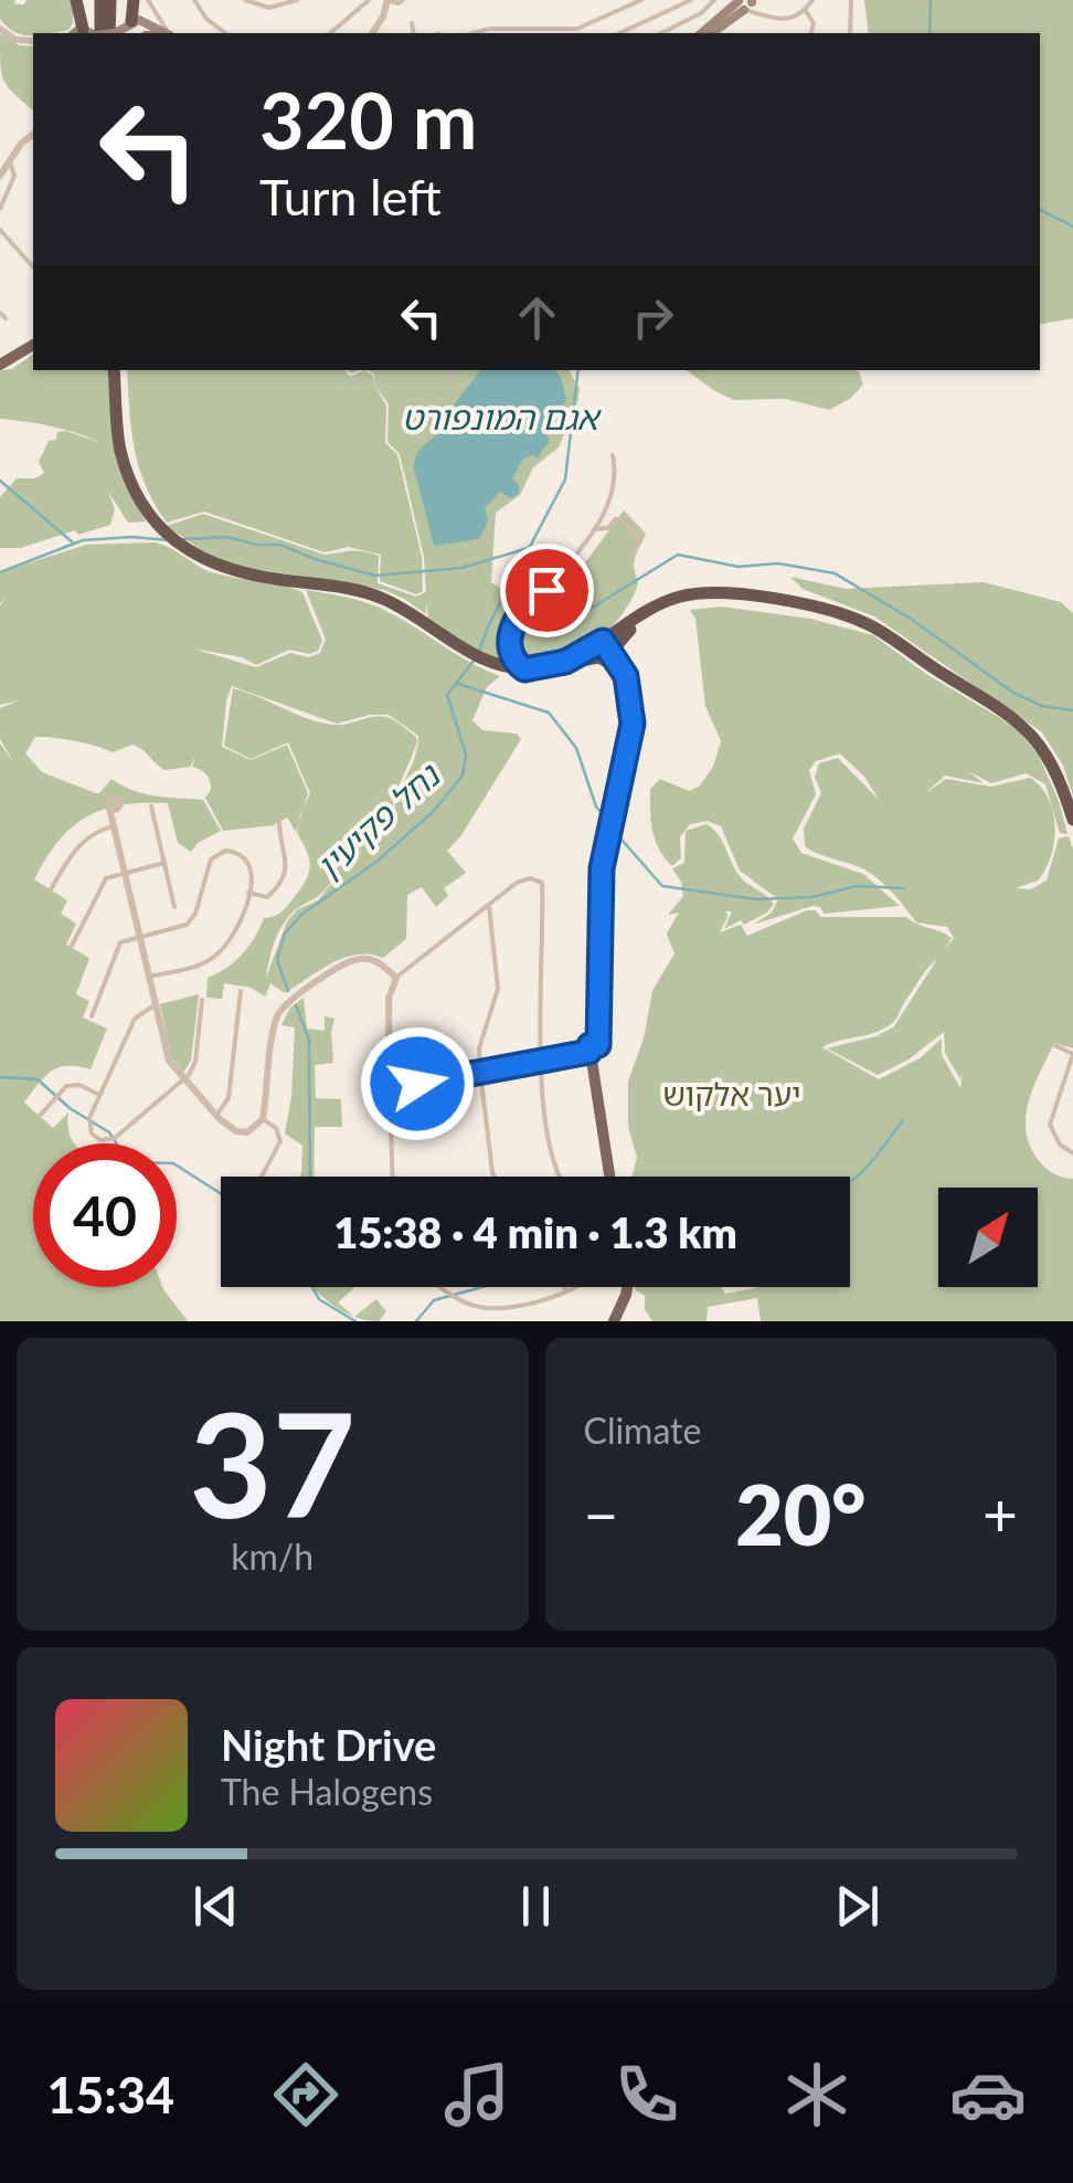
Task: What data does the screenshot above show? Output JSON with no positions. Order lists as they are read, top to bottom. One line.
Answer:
{"water":["אגם המונפורט","נחל פקיעין"],"parks":["יער אלקוש"],"north":"top right","page":{"turn":["320 m","Turn left"],"limit":"40","trip":"15:38 · 4 min · 1.3 km","tile":[["37","km/h"],"Climate"],"heat":["−","20°","+"],"song":["Night Drive","The Halogens"],"tabs":"15:34"}}
